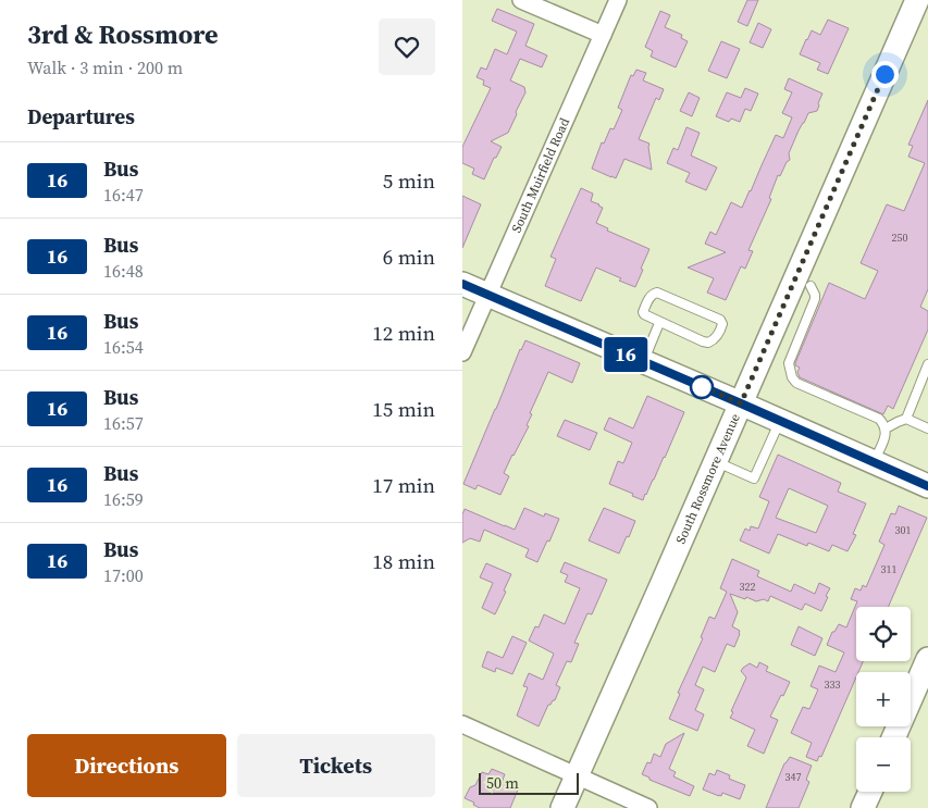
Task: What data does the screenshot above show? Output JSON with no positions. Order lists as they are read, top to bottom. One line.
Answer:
{"streets":{"main road":["South Rossmore Avenue"],"street":["South Muirfield Road"]},"lines":["bus line 16"],"house_numbers":["250","301","311","322","333","347"],"scale_bar":"50 m","page":{"heading":[["3rd & Rossmore","Walk · 3 min · 200 m"],"Departures"],"on_map":"16","list":[{"mark":"16","name":"Bus","note":"16:47","value":"5 min"},{"mark":"16","name":"Bus","note":"16:48","value":"6 min"},{"mark":"16","name":"Bus","note":"16:54","value":"12 min"},{"mark":"16","name":"Bus","note":"16:57","value":"15 min"},{"mark":"16","name":"Bus","note":"16:59","value":"17 min"},{"mark":"16","name":"Bus","note":"17:00","value":"18 min"}],"map_buttons":["+","−"],"buttons":["Directions","Tickets"],"scale":"50 m"}}
